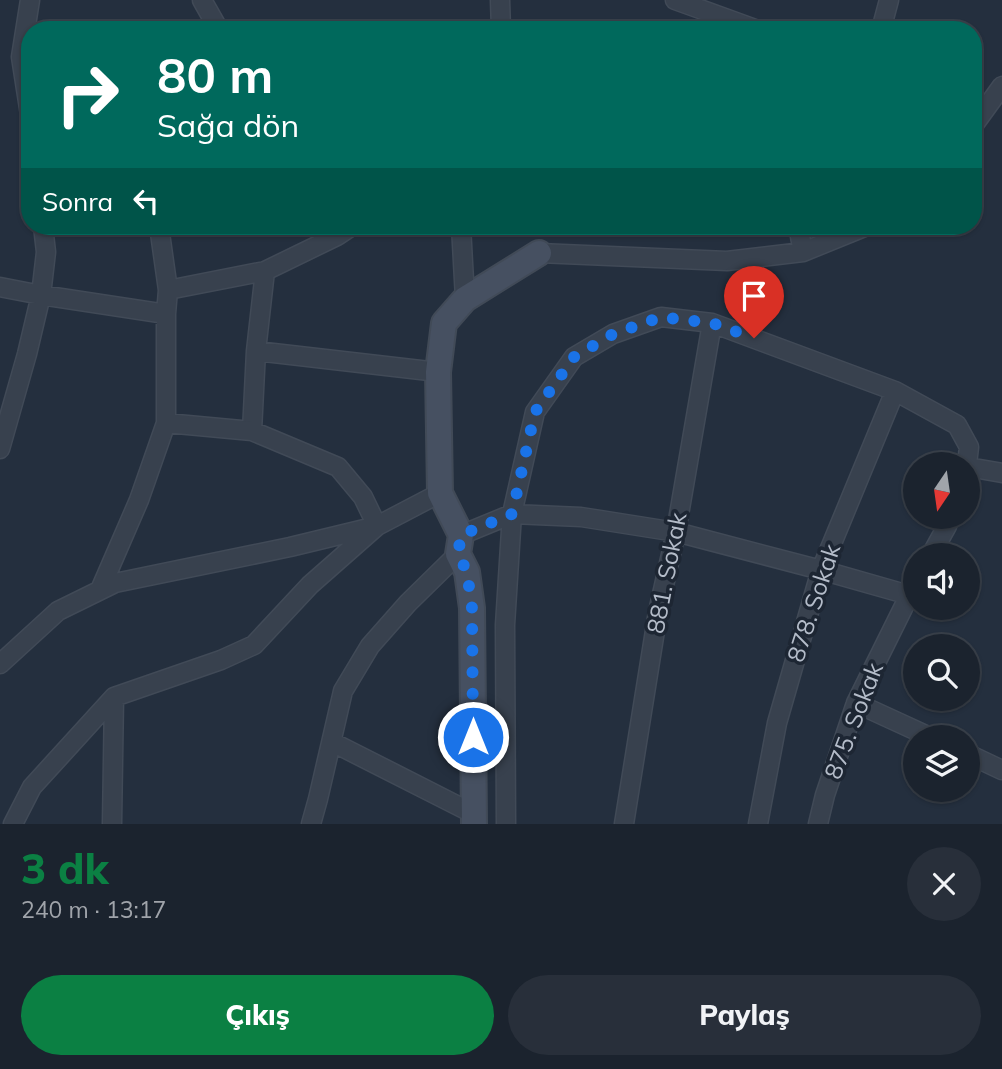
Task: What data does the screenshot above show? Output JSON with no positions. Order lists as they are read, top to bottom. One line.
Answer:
{"streets":{"street":["881. Sokak","878. Sokak","875. Sokak"]},"north":"bottom","page":{"turn":["80 m","Sağa dön"],"then":"Sonra","heading":["3 dk","240 m · 13:17"],"buttons":["Çıkış","Paylaş"]}}
